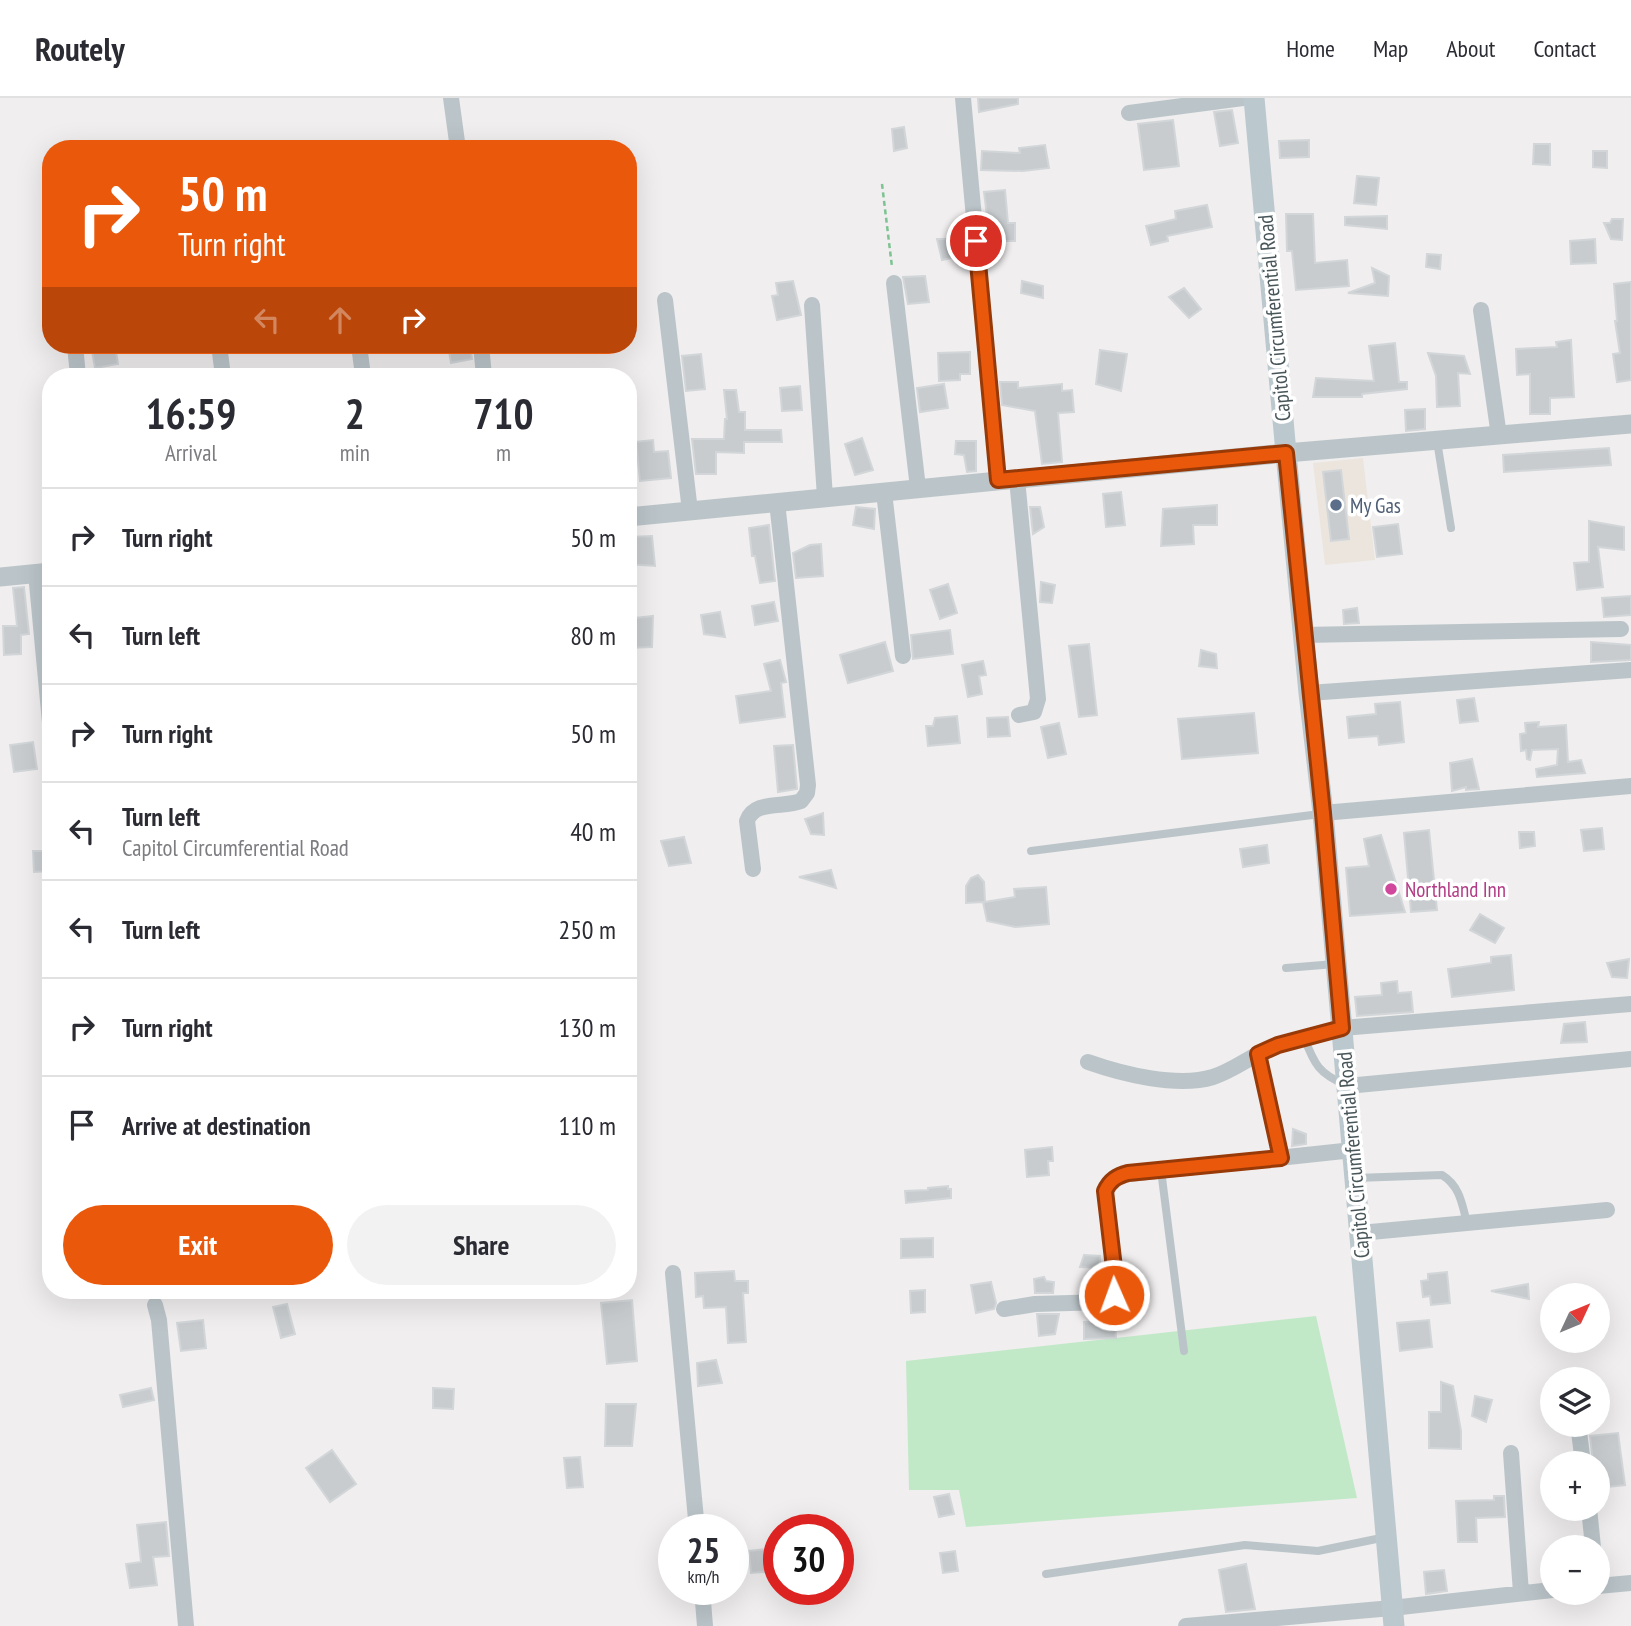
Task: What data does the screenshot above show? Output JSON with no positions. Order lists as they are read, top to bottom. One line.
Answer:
{"streets":{"main road":["Capitol Circumferential Road"]},"places":["My Gas","Northland Inn"],"north":"top right","page":{"header":"Routely","nav":["Home","Map","About","Contact"],"turn":["50 m","Turn right"],"eta":["16:59","Arrival","2","min","710","m"],"list":[{"name":"Turn right","value":"50 m"},{"name":"Turn left","value":"80 m"},{"name":"Turn right","value":"50 m"},{"name":"Turn left","note":"Capitol Circumferential Road","value":"40 m"},{"name":"Turn left","value":"250 m"},{"name":"Turn right","value":"130 m"},{"name":"Arrive at destination","value":"110 m"}],"buttons":["Exit","Share"],"map_buttons":["+","−"],"speed":"25 km/h","limit":"30"}}
